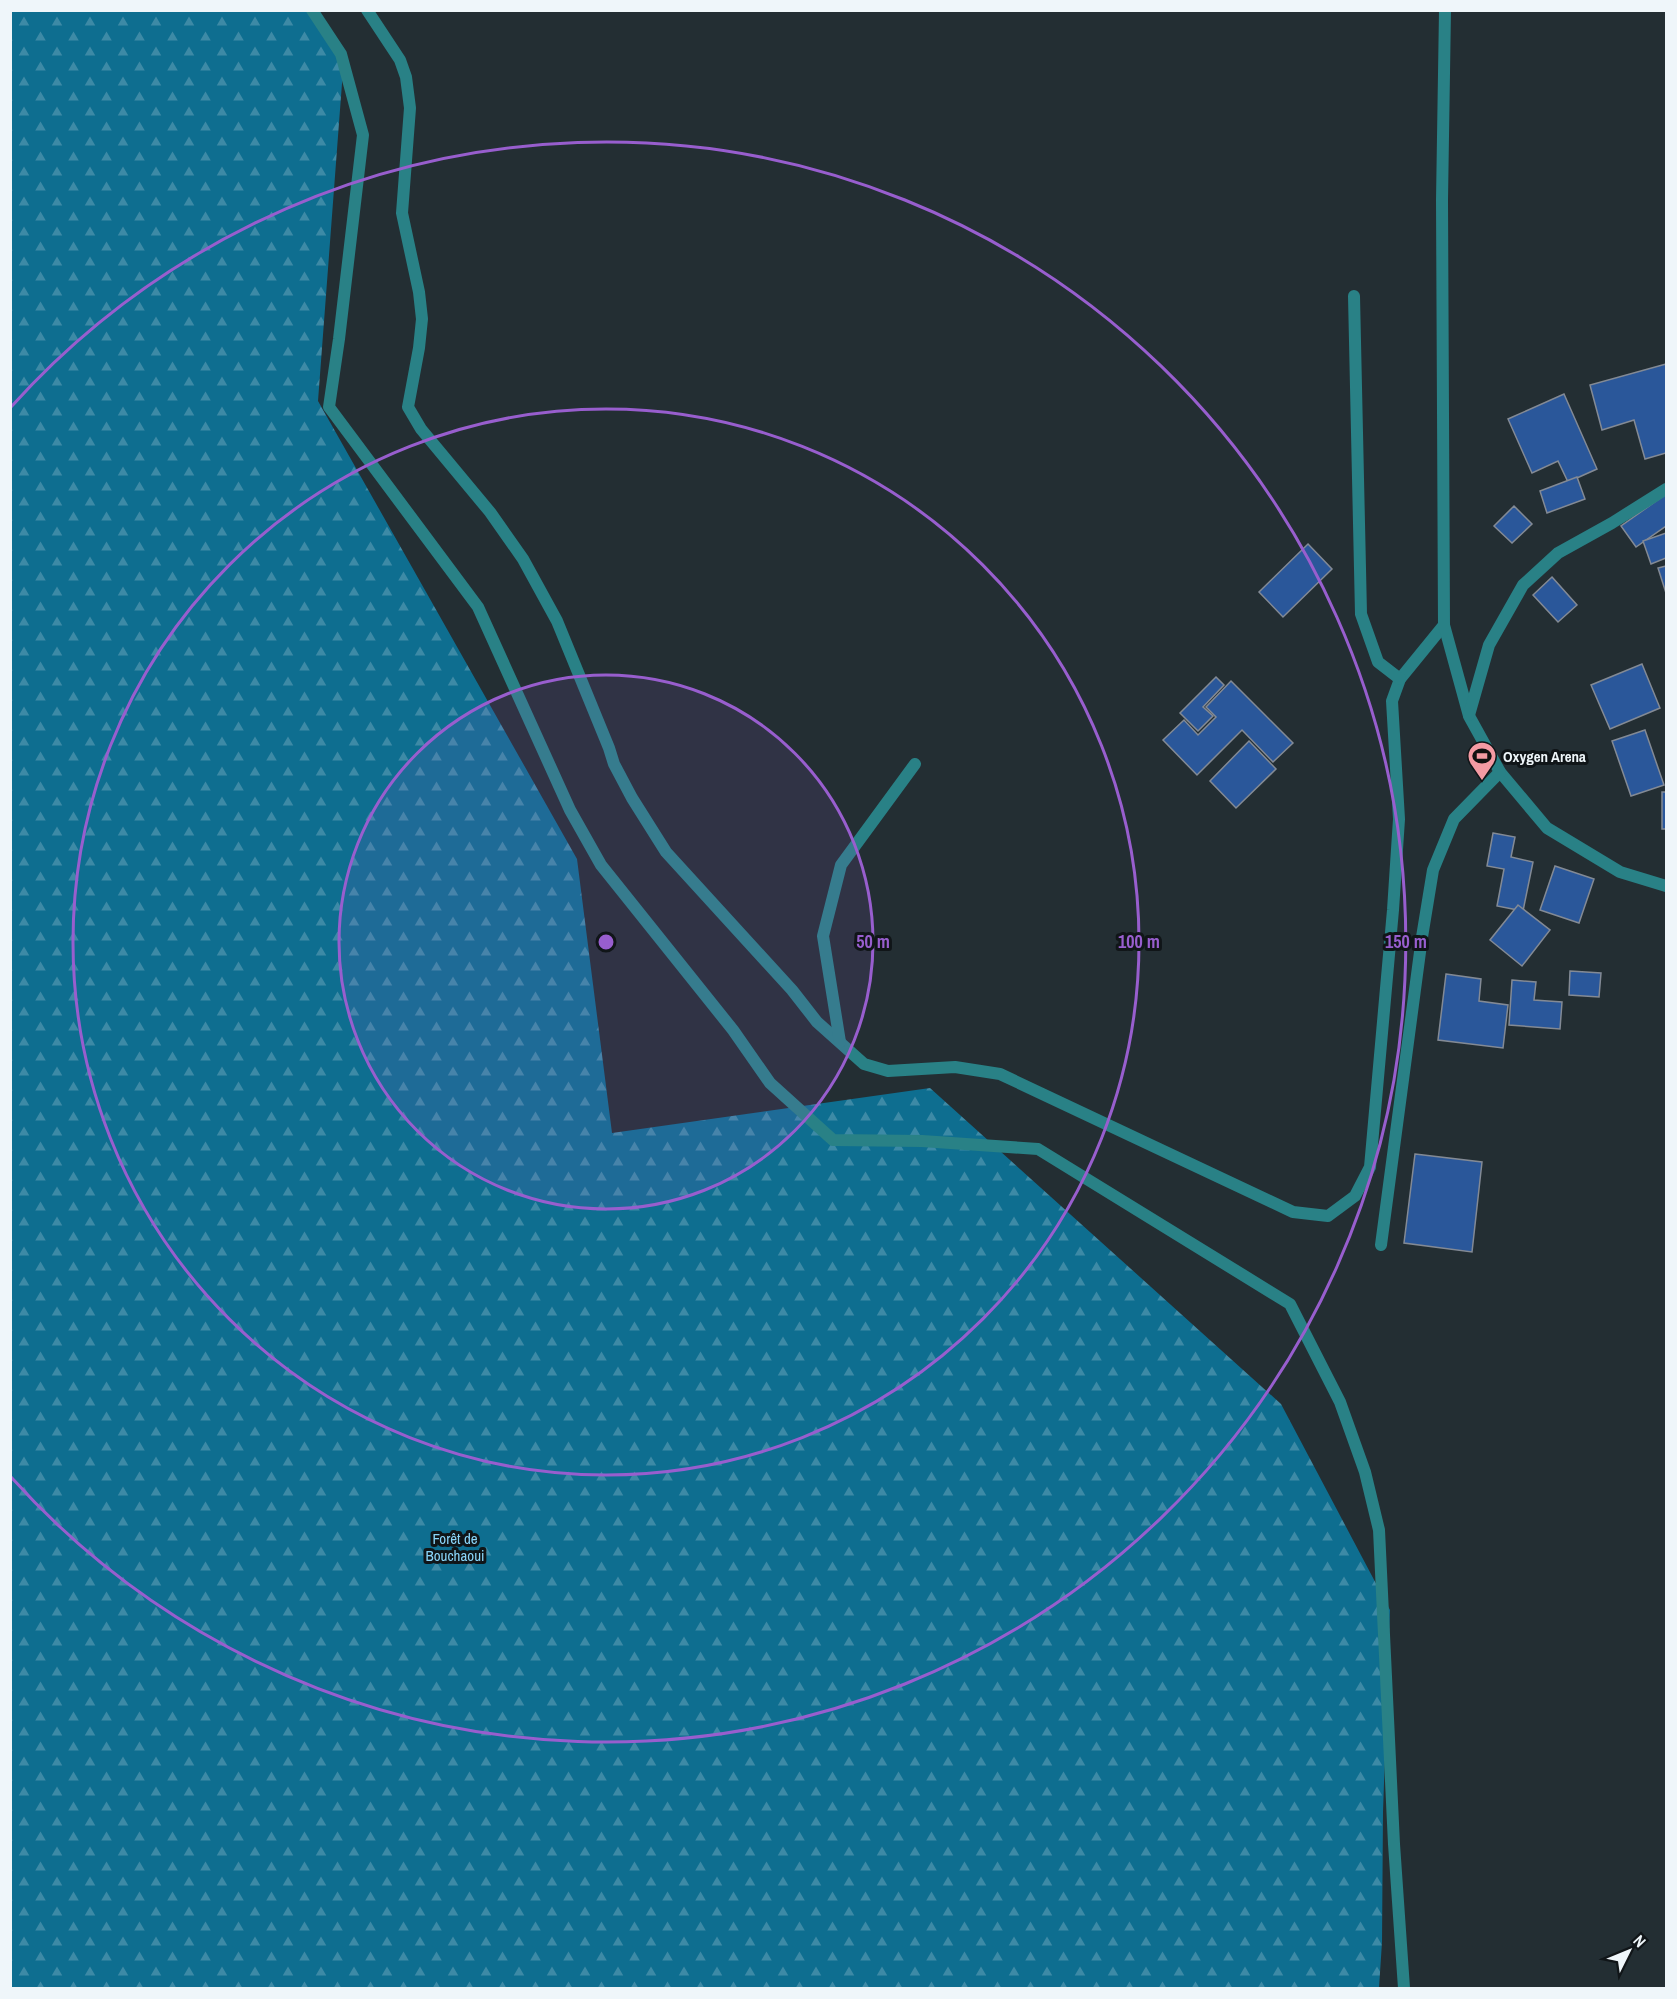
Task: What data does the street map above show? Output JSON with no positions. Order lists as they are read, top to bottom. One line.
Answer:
{"parks":["Forêt de Bouchaoui"],"places":{"sports":["Oxygen Arena"]},"north":"top right","rings":["50 m","100 m","150 m"]}
